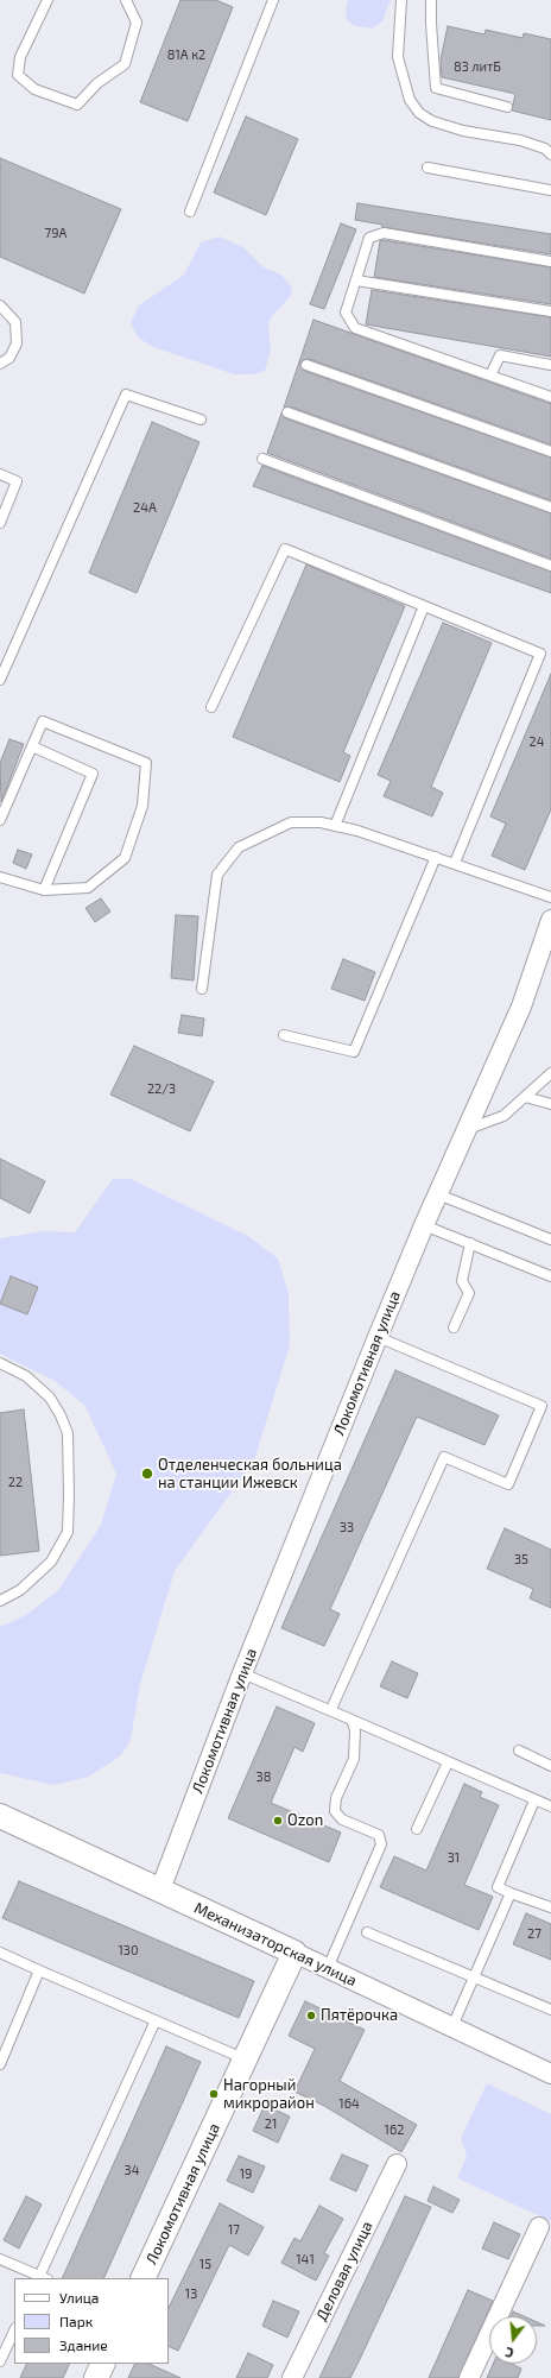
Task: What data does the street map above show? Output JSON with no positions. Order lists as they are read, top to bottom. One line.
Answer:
{"streets":{"street":["Локомотивная улица","Механизаторская улица","Деловая улица"]},"crossings":[["Локомотивная улица","Механизаторская улица"]],"places":["Отделенческая больница на станции Ижевск","Ozon","Пятёрочка","Нагорный микрорайон"],"house_numbers":["81А к2","83 литБ","79А","24А","24","22/3","22","33","35","38","31","27","130","164","21","162","34","19","17","141","15","13"],"legend":["Улица","Парк","Здание"],"north":"bottom"}
